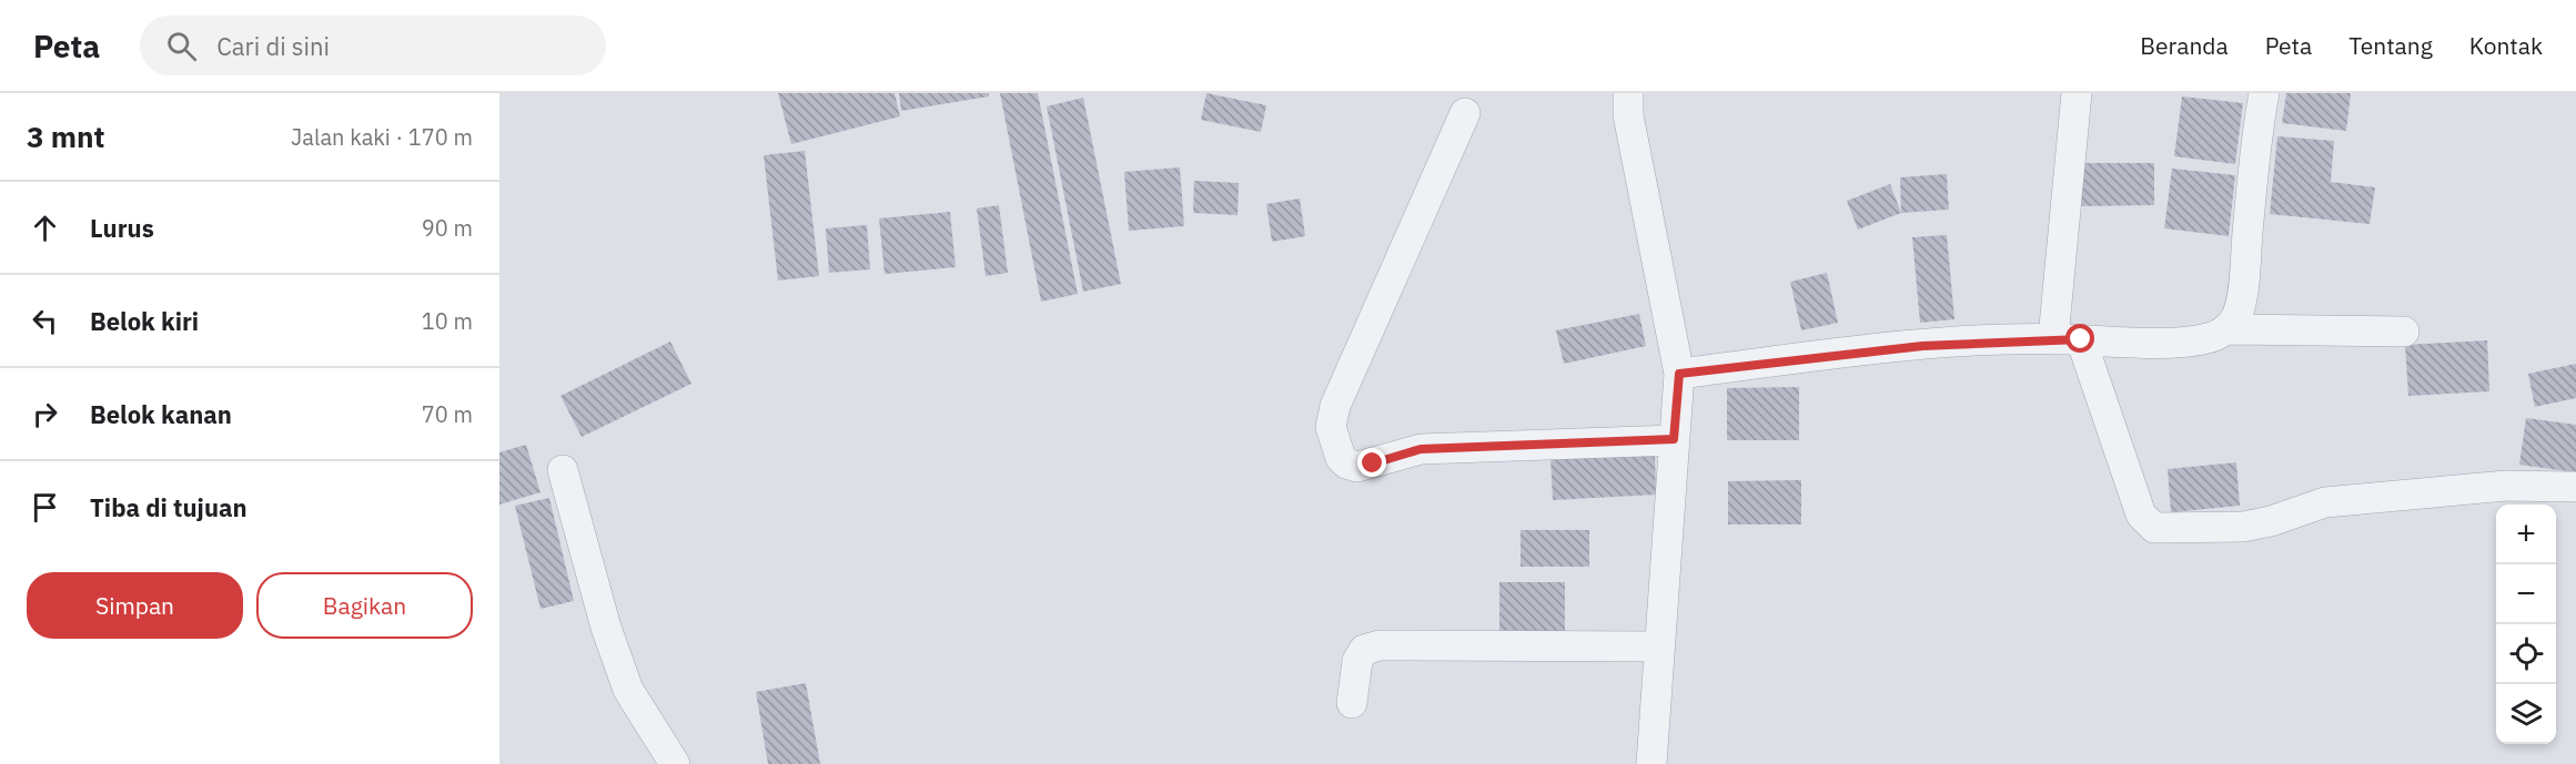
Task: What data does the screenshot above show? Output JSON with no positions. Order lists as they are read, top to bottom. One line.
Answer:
{"page":{"header":"Peta","search":"Cari di sini","nav":["Beranda","Peta","Tentang","Kontak"],"heading":["3 mnt","Jalan kaki · 170 m"],"list":[["Lurus","90 m"],["Belok kiri","10 m"],["Belok kanan","70 m"],"Tiba di tujuan"],"map_buttons":["+","−"],"buttons":["Simpan","Bagikan"]}}
